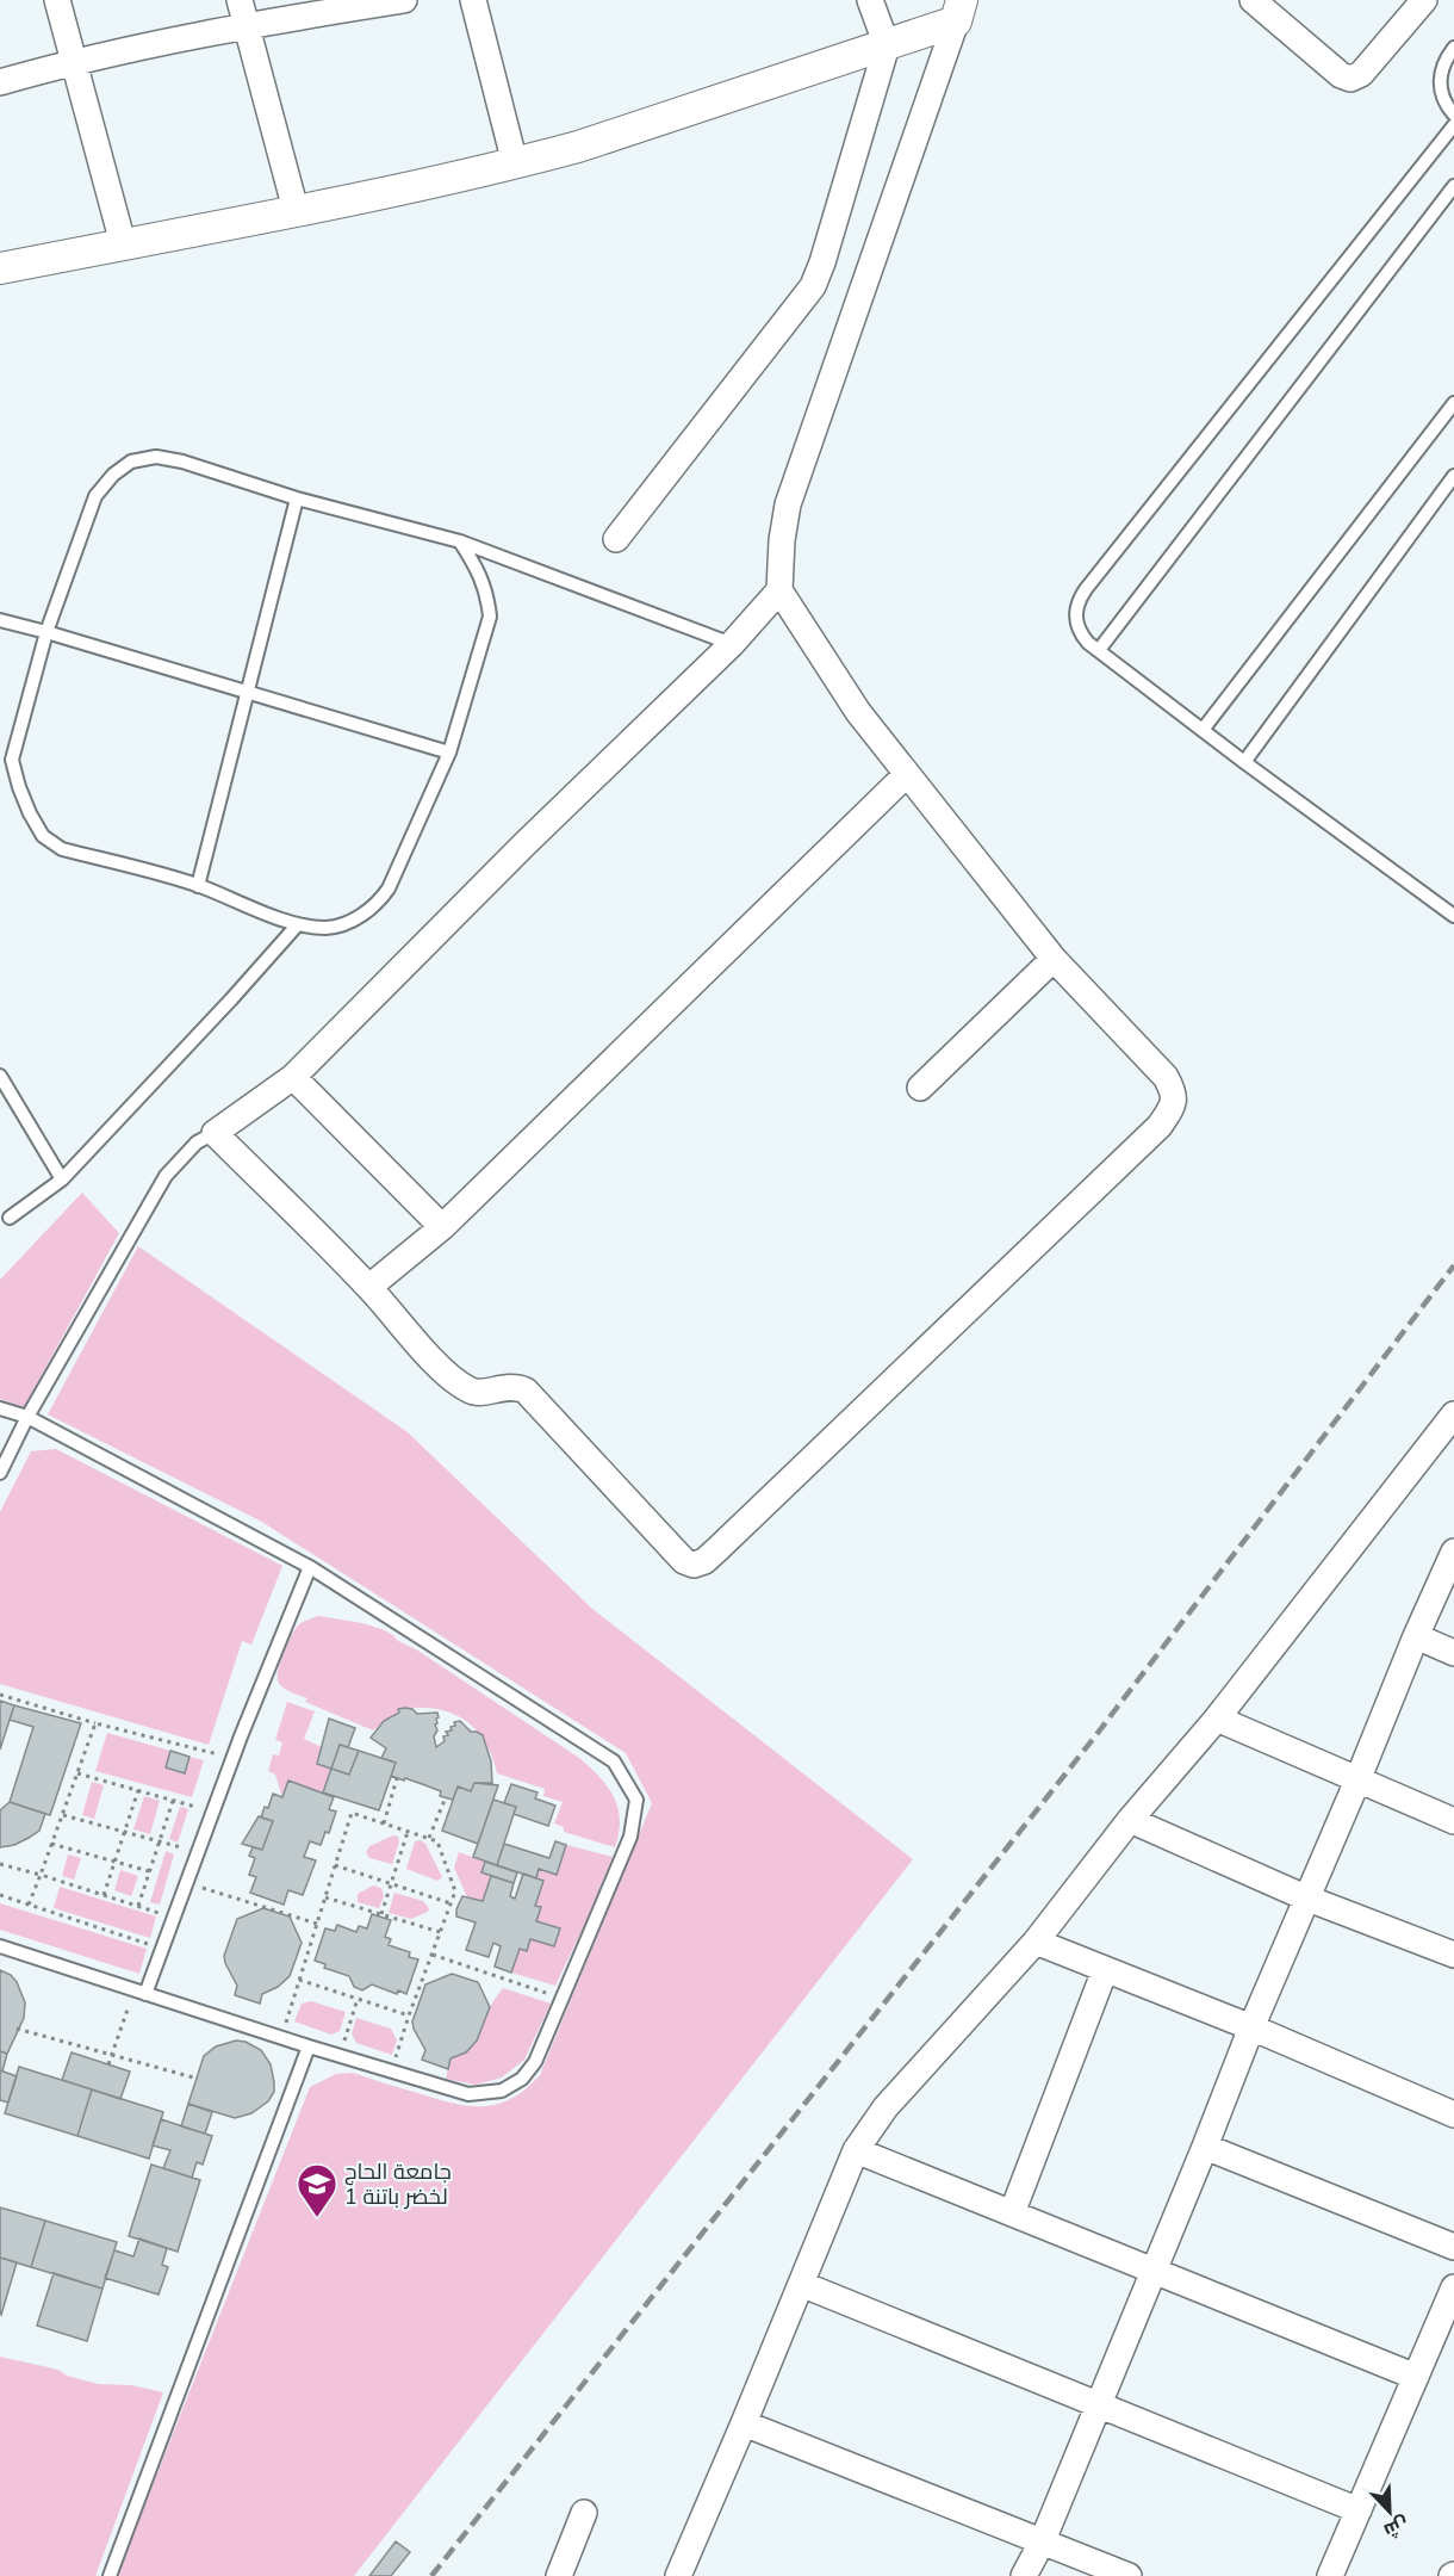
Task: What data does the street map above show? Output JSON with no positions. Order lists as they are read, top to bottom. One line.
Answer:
{"places":{"school or university":["جامعة الحاج لخضر باتنة 1"]},"north":"bottom right"}
